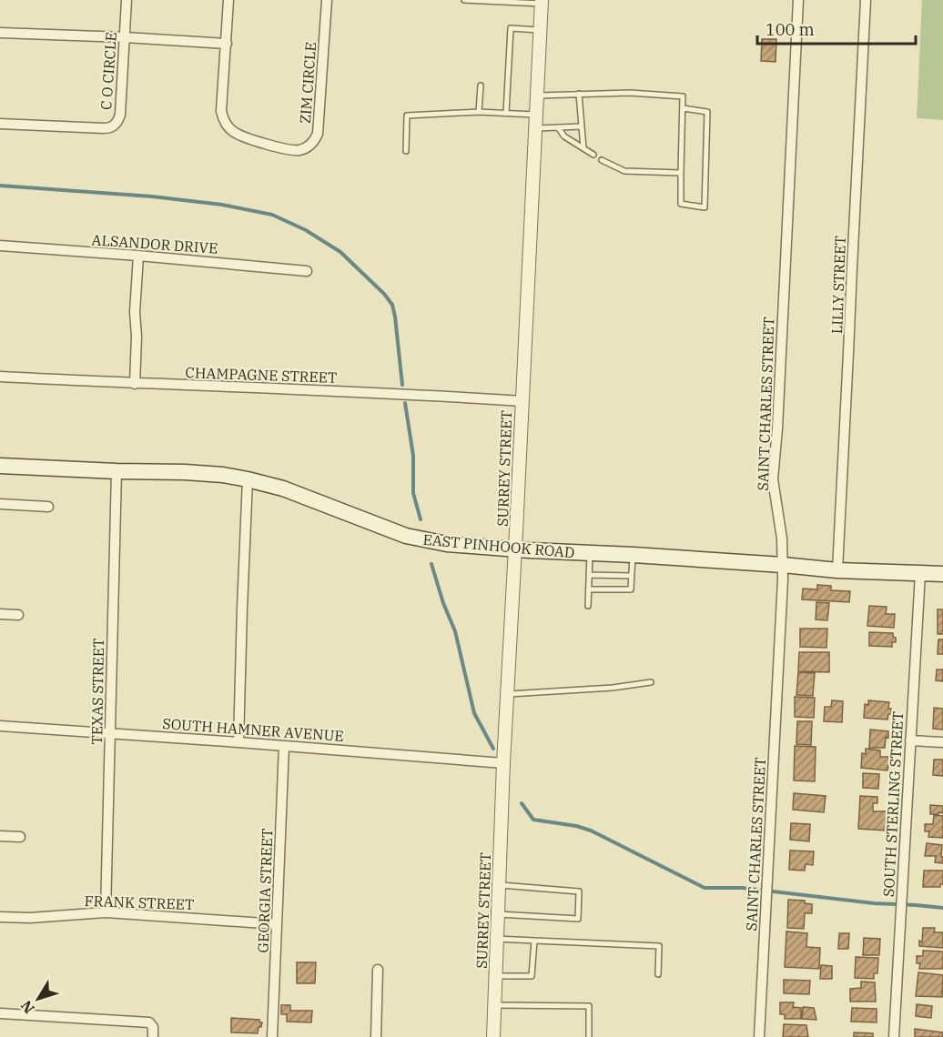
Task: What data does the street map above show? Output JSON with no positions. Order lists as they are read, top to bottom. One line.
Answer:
{"streets":{"main road":["EAST PINHOOK ROAD"],"street":["C O CIRCLE","ZIM CIRCLE","ALSANDOR DRIVE","LILLY STREET","CHAMPAGNE STREET","SAINT CHARLES STREET","SURREY STREET","TEXAS STREET","SOUTH HAMNER AVENUE","SOUTH STERLING STREET","GEORGIA STREET","FRANK STREET"]},"crossings":[["LILLY STREET","EAST PINHOOK ROAD"],["CHAMPAGNE STREET","SURREY STREET"],["SAINT CHARLES STREET","EAST PINHOOK ROAD"],["SURREY STREET","EAST PINHOOK ROAD"],["SURREY STREET","SOUTH HAMNER AVENUE"],["EAST PINHOOK ROAD","TEXAS STREET"],["EAST PINHOOK ROAD","SOUTH STERLING STREET"],["TEXAS STREET","SOUTH HAMNER AVENUE"],["TEXAS STREET","FRANK STREET"],["SOUTH HAMNER AVENUE","GEORGIA STREET"],["GEORGIA STREET","FRANK STREET"]],"scale_bar":"100 m","north":"bottom left"}
